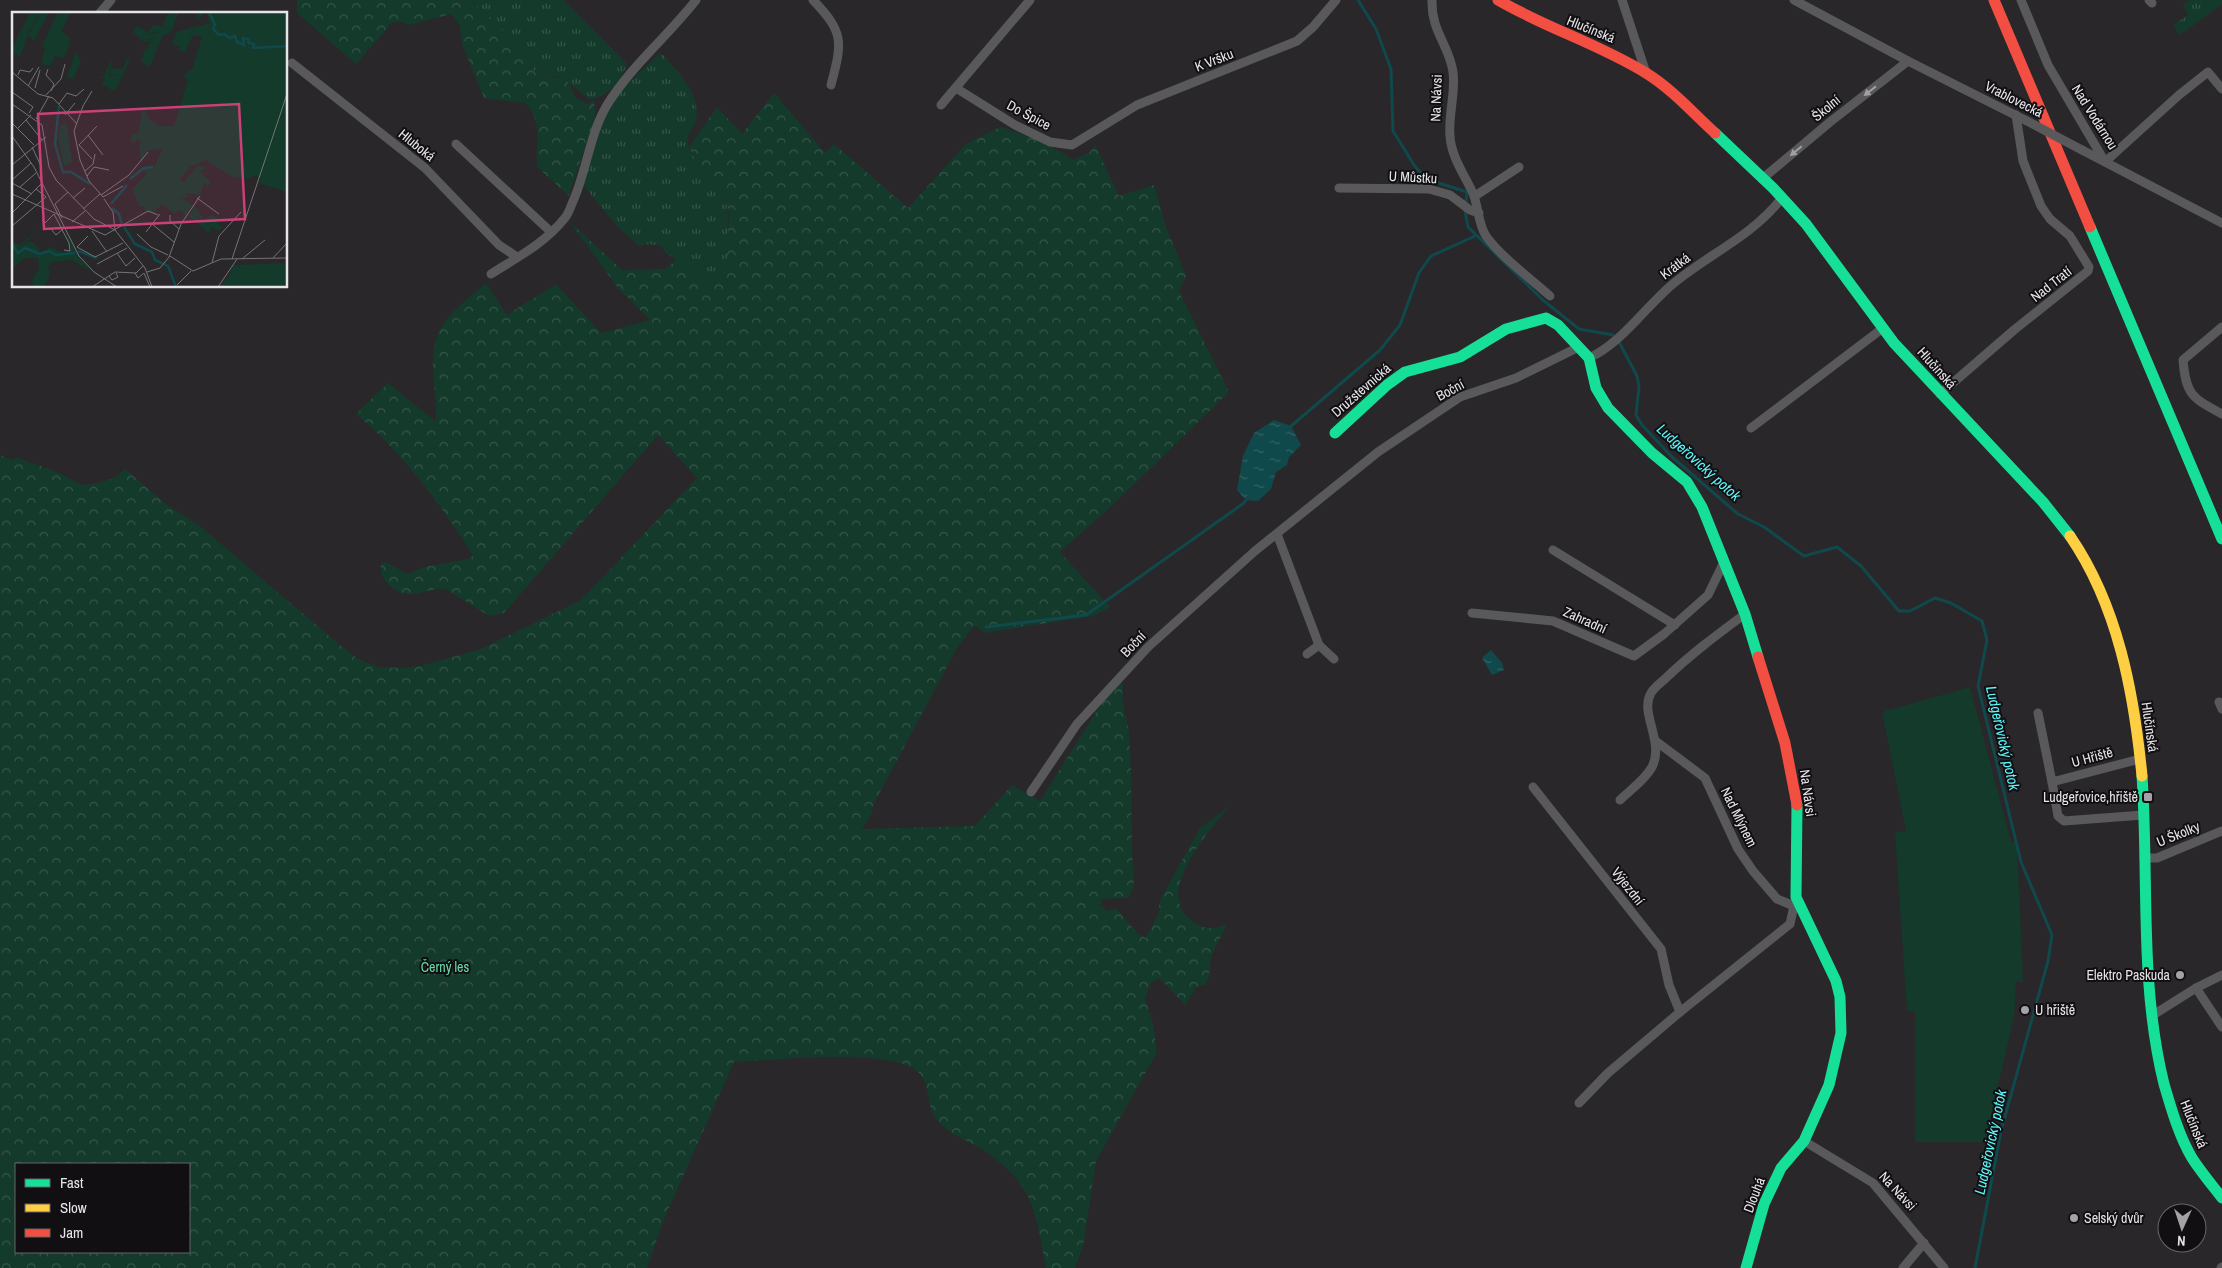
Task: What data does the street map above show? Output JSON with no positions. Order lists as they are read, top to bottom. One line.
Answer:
{"streets":{"street":["Hlučínská","K Vršku","Na Návsi","Vrablovecká","Školní","Do Špice","Nad Vodárnou","Hluboká","U Můstku","Krátká","Nad Tratí","Družstevnická","Boční","Zahradní","U Hřiště","Nad Mlýnem","U Školky","Výjezdní","Dlouhá"]},"crossings":[["Hlučínská","Školní"],["Hlučínská","Krátká"],["Hlučínská","Nad Tratí"],["Hlučínská","U Hřiště"],["Hlučínská","U Školky"],["K Vršku","Do Špice"],["Na Návsi","U Můstku"],["Na Návsi","Krátká"],["Na Návsi","Zahradní"],["Na Návsi","Nad Mlýnem"],["Na Návsi","Dlouhá"],["Vrablovecká","Školní"],["Vrablovecká","Nad Vodárnou"],["Vrablovecká","Nad Tratí"],["Družstevnická","Boční"]],"one_way":["Školní"],"water":["Ludgeřovický potok"],"parks":["Černý les"],"places":{"transit":["Ludgeřovice,hřiště"],"other":["Elektro Paskuda","U hřiště","Selský dvůr"]},"legend":["Fast","Slow","Jam"],"north":"bottom"}
